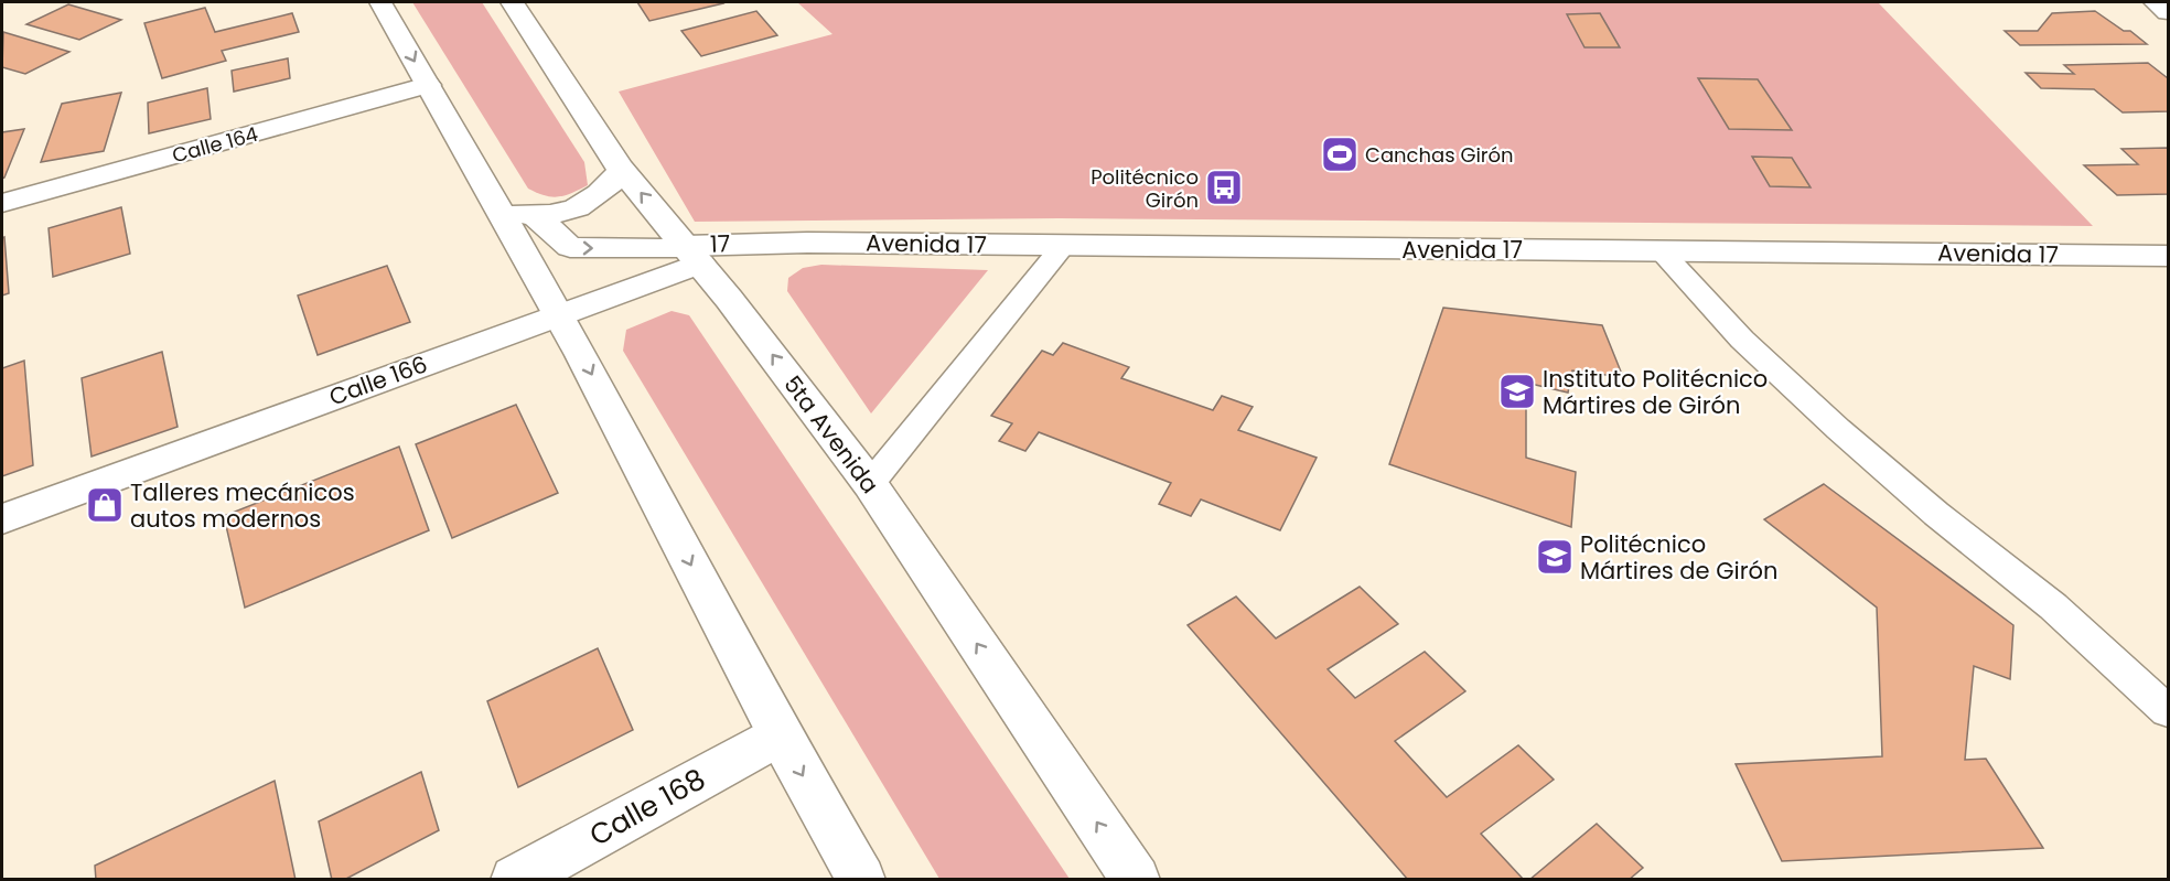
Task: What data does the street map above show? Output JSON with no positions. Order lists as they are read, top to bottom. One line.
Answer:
{"streets":{"main road":["Calle 164","Avenida 17","Calle 166","5ta Avenida","Calle 168"]},"crossings":[["Avenida 17","Calle 166"],["Calle 166","5ta Avenida"]],"places":{"sports":["Canchas Girón"],"bus stop":["Politécnico Girón"],"school or university":["Instituto Politécnico Mártires de Girón","Politécnico Mártires de Girón"],"shop":["Talleres mecánicos autos modernos"]}}
